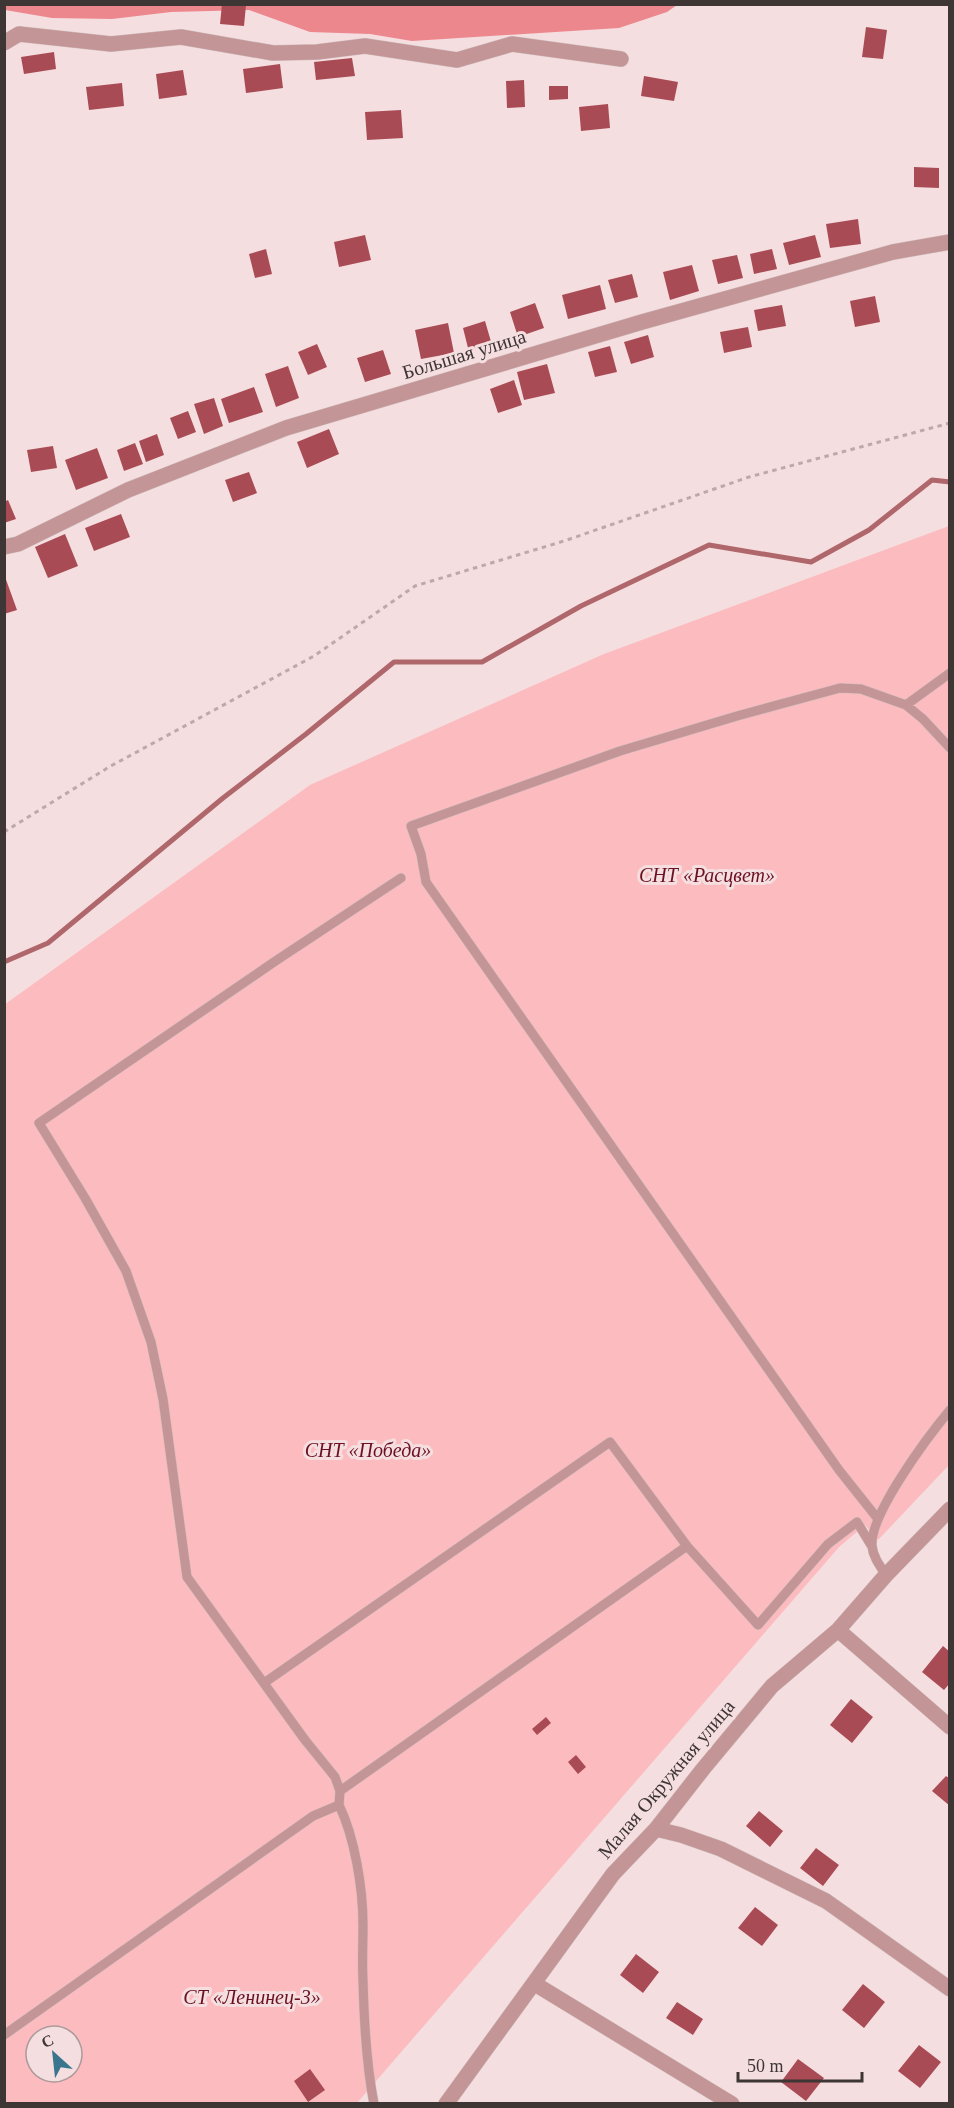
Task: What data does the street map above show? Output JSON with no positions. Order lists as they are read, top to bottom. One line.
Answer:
{"streets":{"street":["Большая улица","Малая Окружная улица"]},"parks":["СНТ «Расцвет»","СНТ «Победа»","СТ «Ленинец-3»"],"scale_bar":"50 m","north":"top left"}
